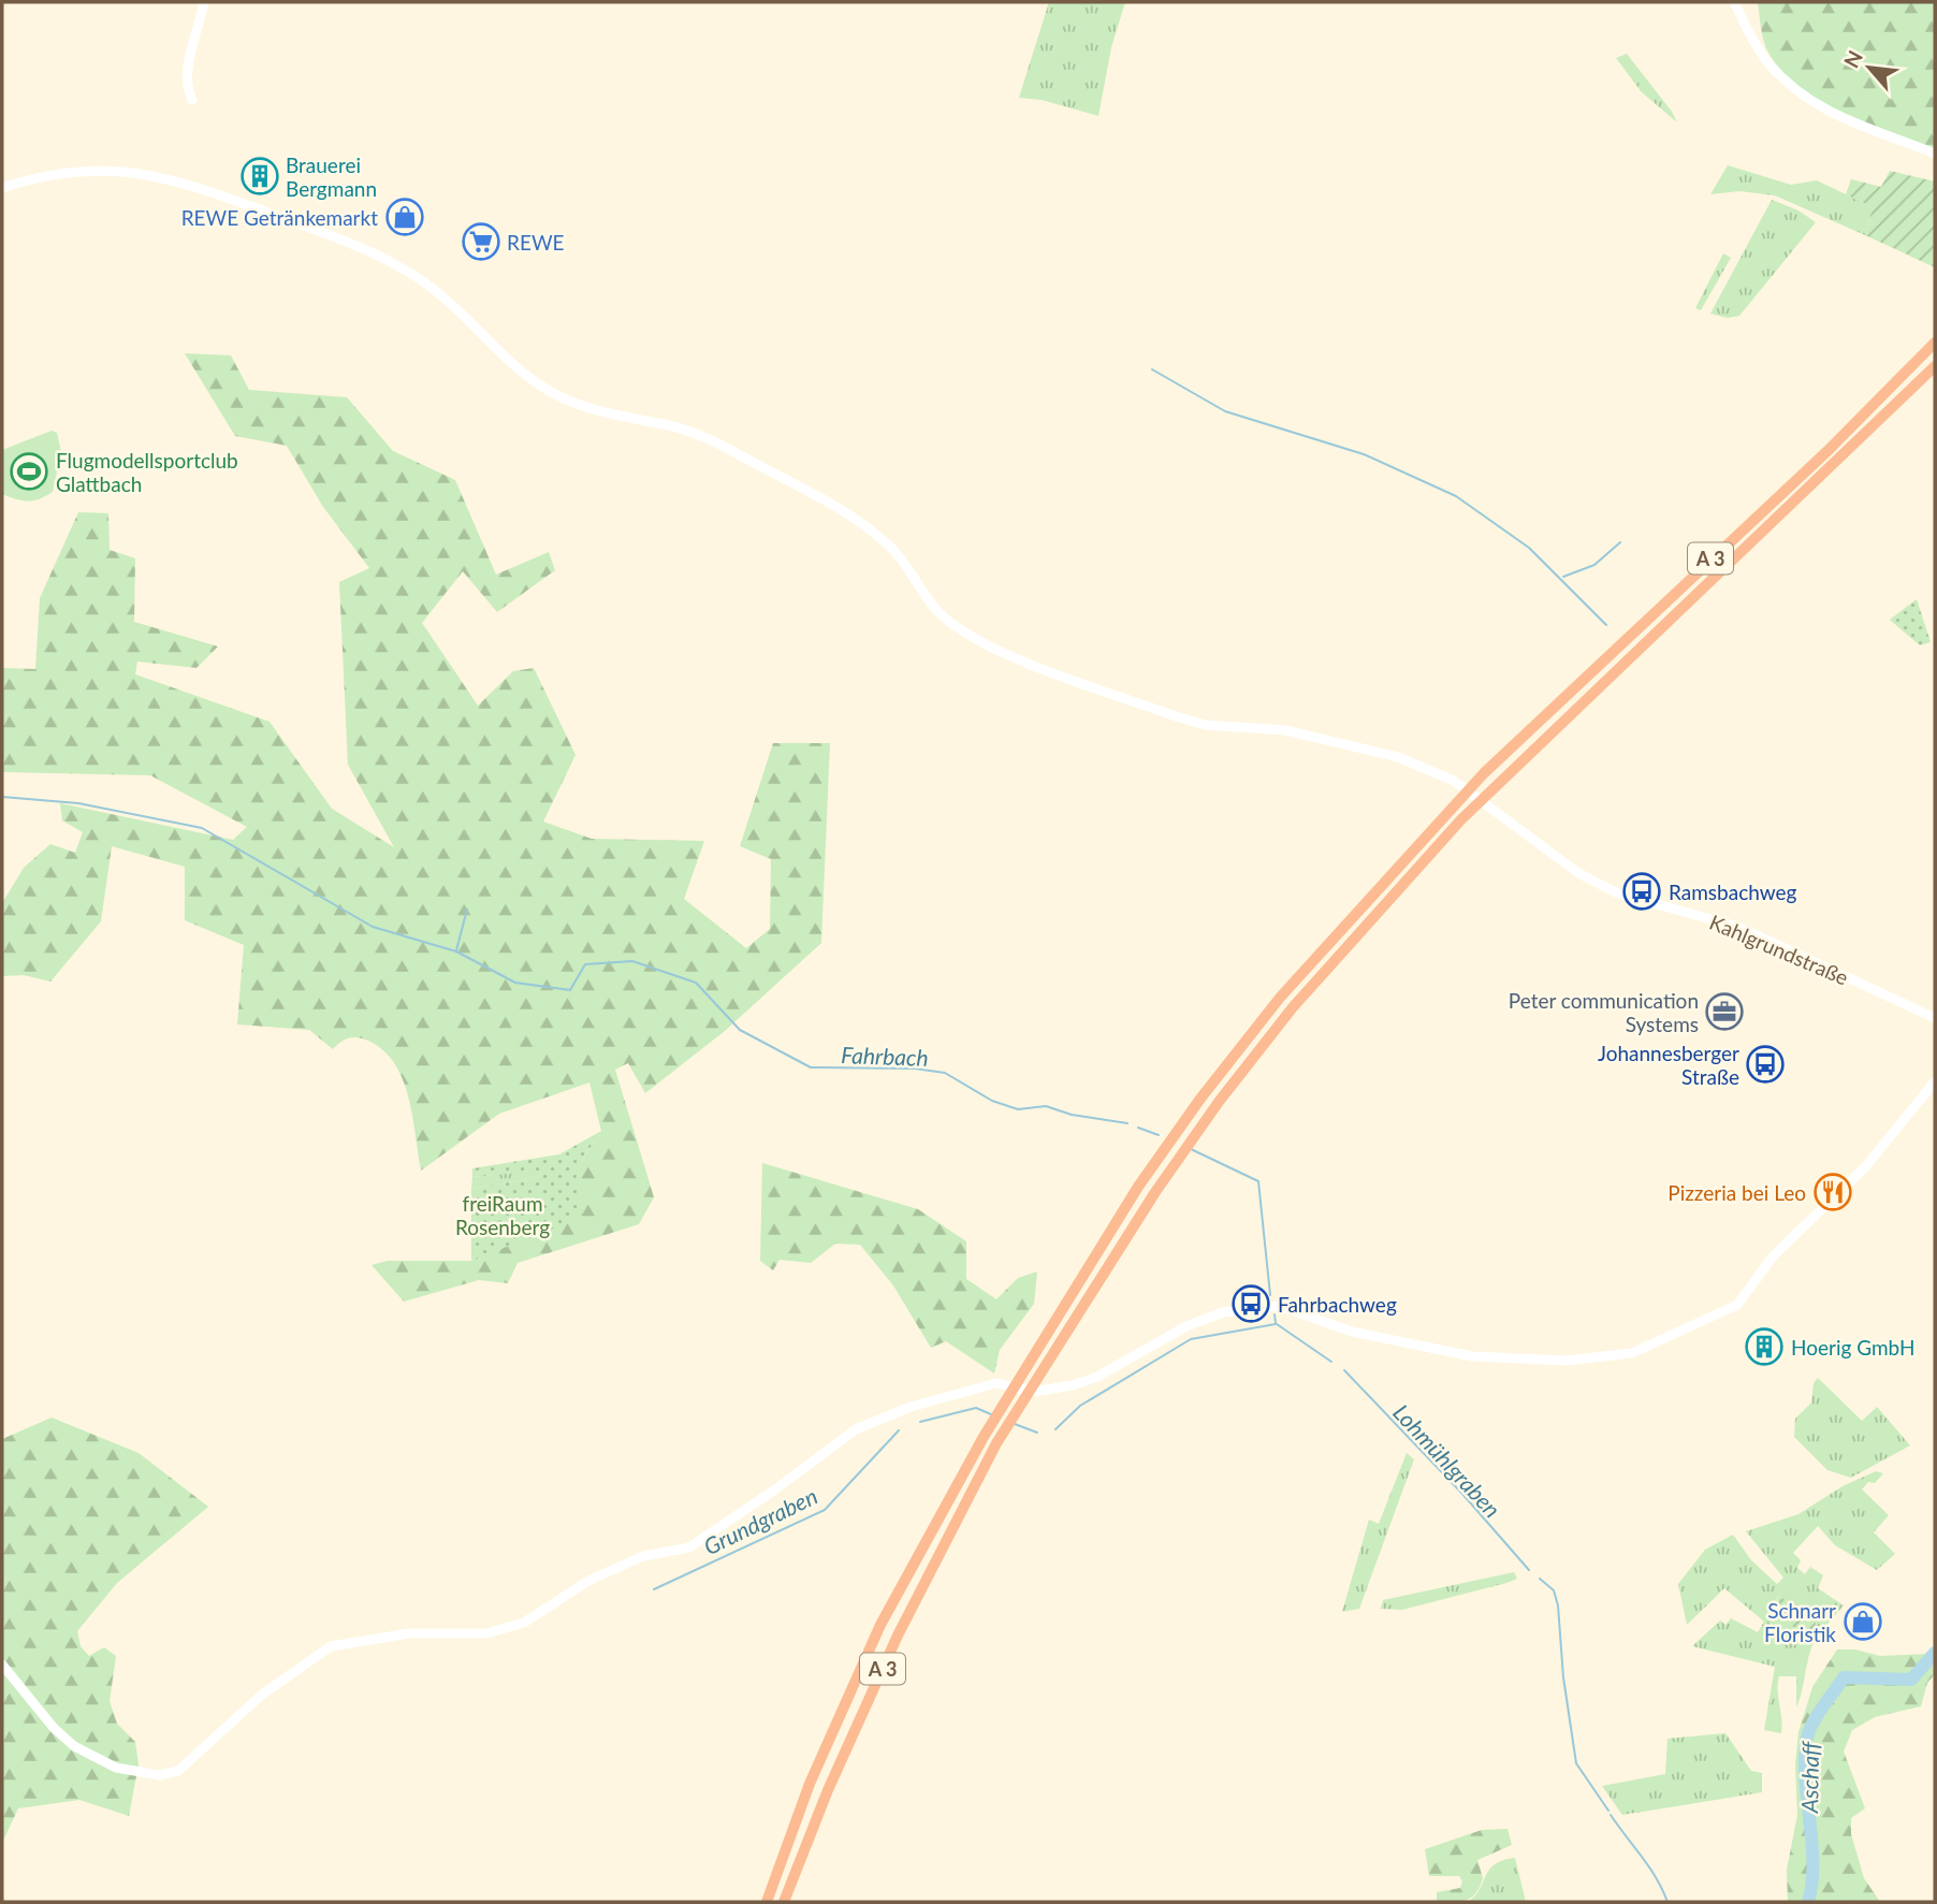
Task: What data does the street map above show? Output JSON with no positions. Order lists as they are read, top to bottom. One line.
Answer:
{"streets":{"highway":["A 3"],"street":["Kahlgrundstraße"]},"water":["Fahrbach","Lohmühlgraben","Grundgraben","Aschaff"],"parks":["freiRaum Rosenberg"],"places":{"building":["Brauerei Bergmann","Hoerig GmbH"],"shop":["REWE Getränkemarkt","Schnarr Floristik"],"supermarket":["REWE"],"sports":["Flugmodellsportclub Glattbach"],"bus stop":["Ramsbachweg","Johannesberger Straße","Fahrbachweg"],"office":["Peter communication Systems"],"restaurant":["Pizzeria bei Leo"]},"north":"top left"}
